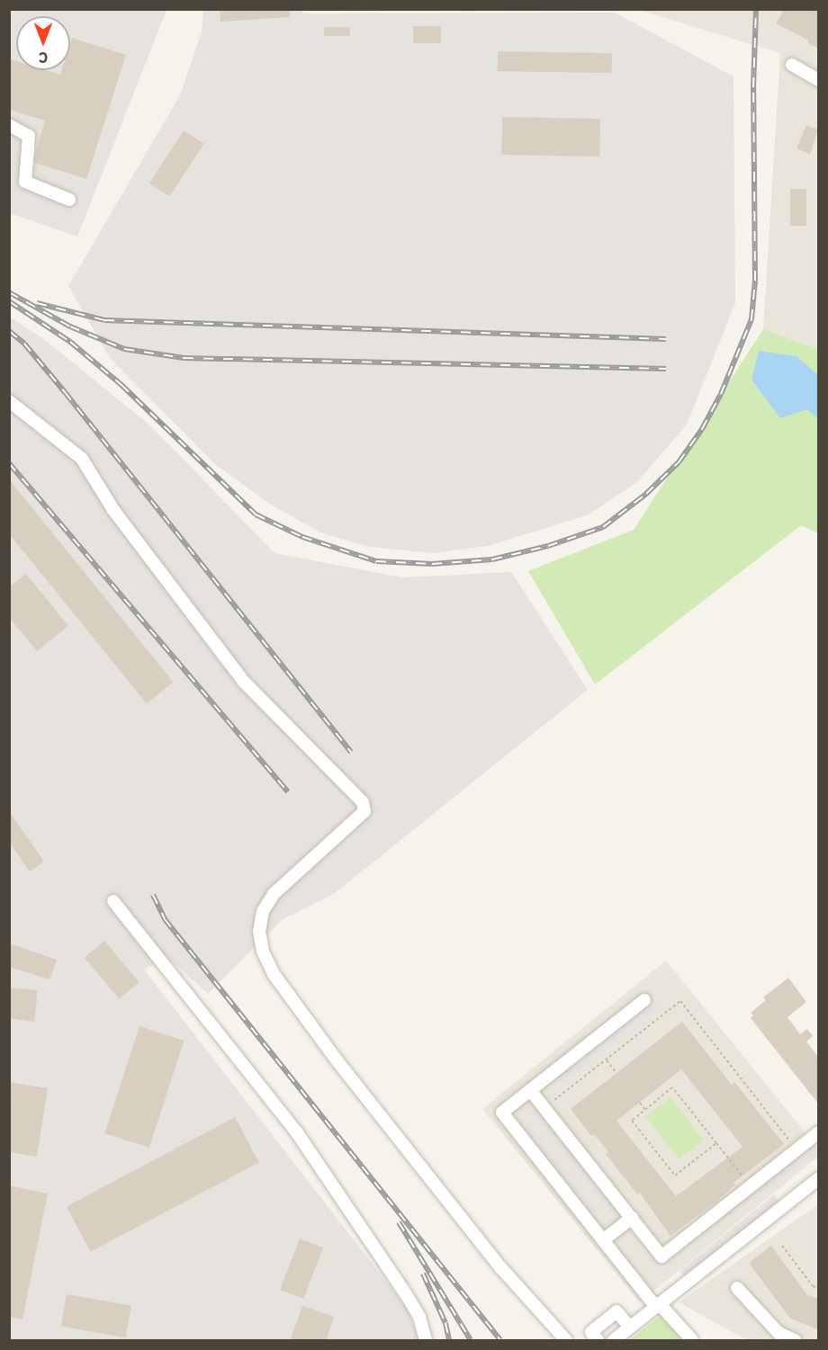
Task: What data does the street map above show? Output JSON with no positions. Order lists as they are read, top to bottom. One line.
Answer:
{"north":"bottom"}
